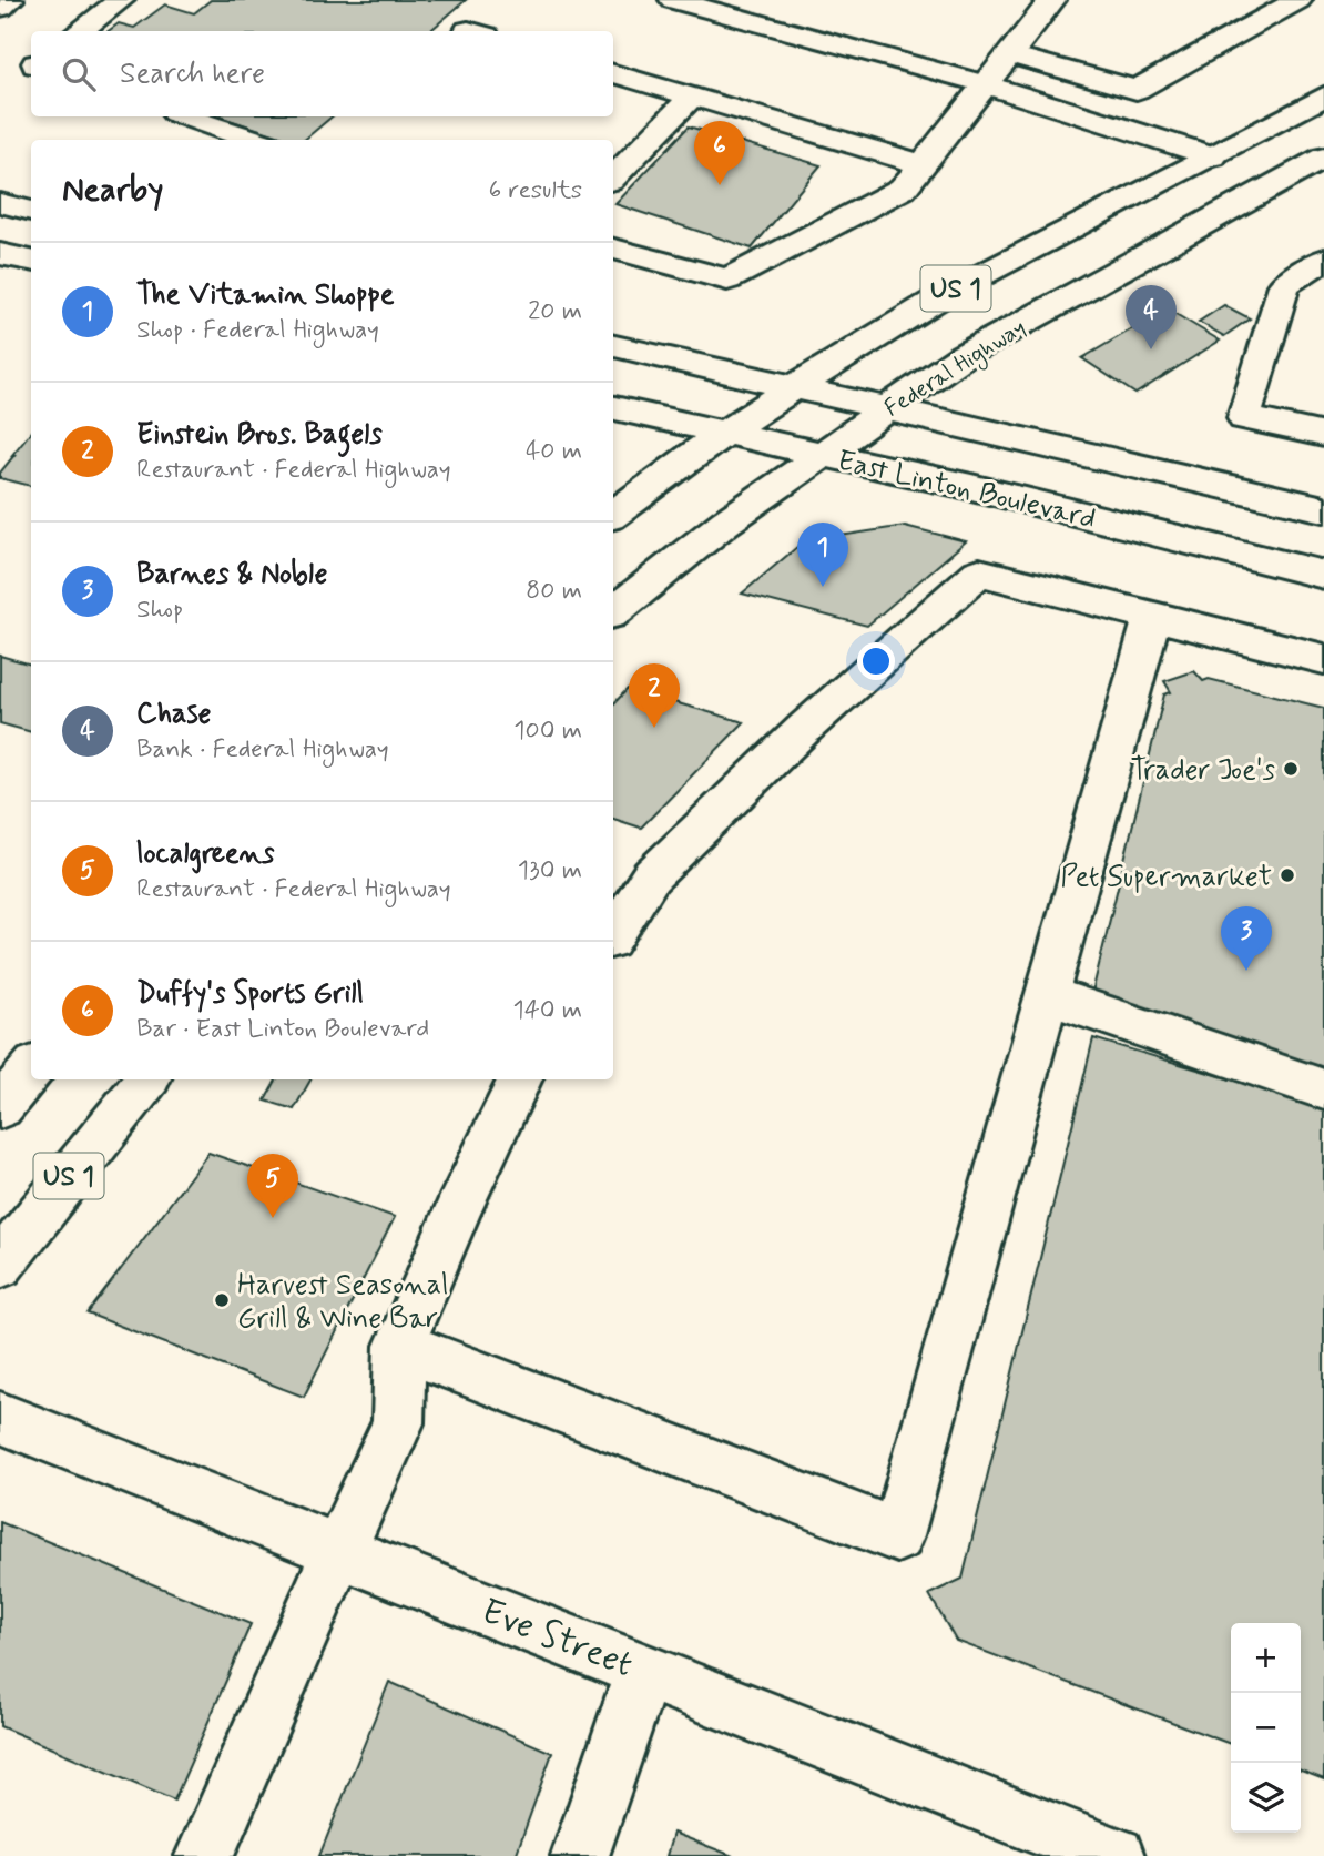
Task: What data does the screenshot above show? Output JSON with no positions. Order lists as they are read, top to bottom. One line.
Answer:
{"streets":{"main road":["US 1","Federal Highway","East Linton Boulevard","Eve Street"]},"crossings":[["US 1","East Linton Boulevard"],["Federal Highway","East Linton Boulevard"]],"places":["Trader Joe's","Pet Supermarket","Harvest Seasonal Grill & Wine Bar"],"page":{"search":"Search here","pins":["6","4","1","2","3","5"],"heading":["Nearby","6 results"],"list":[{"mark":"1","name":"The Vitamin Shoppe","note":"Shop · Federal Highway","value":"20 m"},{"mark":"2","name":"Einstein Bros. Bagels","note":"Restaurant · Federal Highway","value":"40 m"},{"mark":"3","name":"Barnes & Noble","note":"Shop","value":"80 m"},{"mark":"4","name":"Chase","note":"Bank · Federal Highway","value":"100 m"},{"mark":"5","name":"localgreens","note":"Restaurant · Federal Highway","value":"130 m"},{"mark":"6","name":"Duffy's Sports Grill","note":"Bar · East Linton Boulevard","value":"140 m"}],"map_buttons":["+","−"]}}
